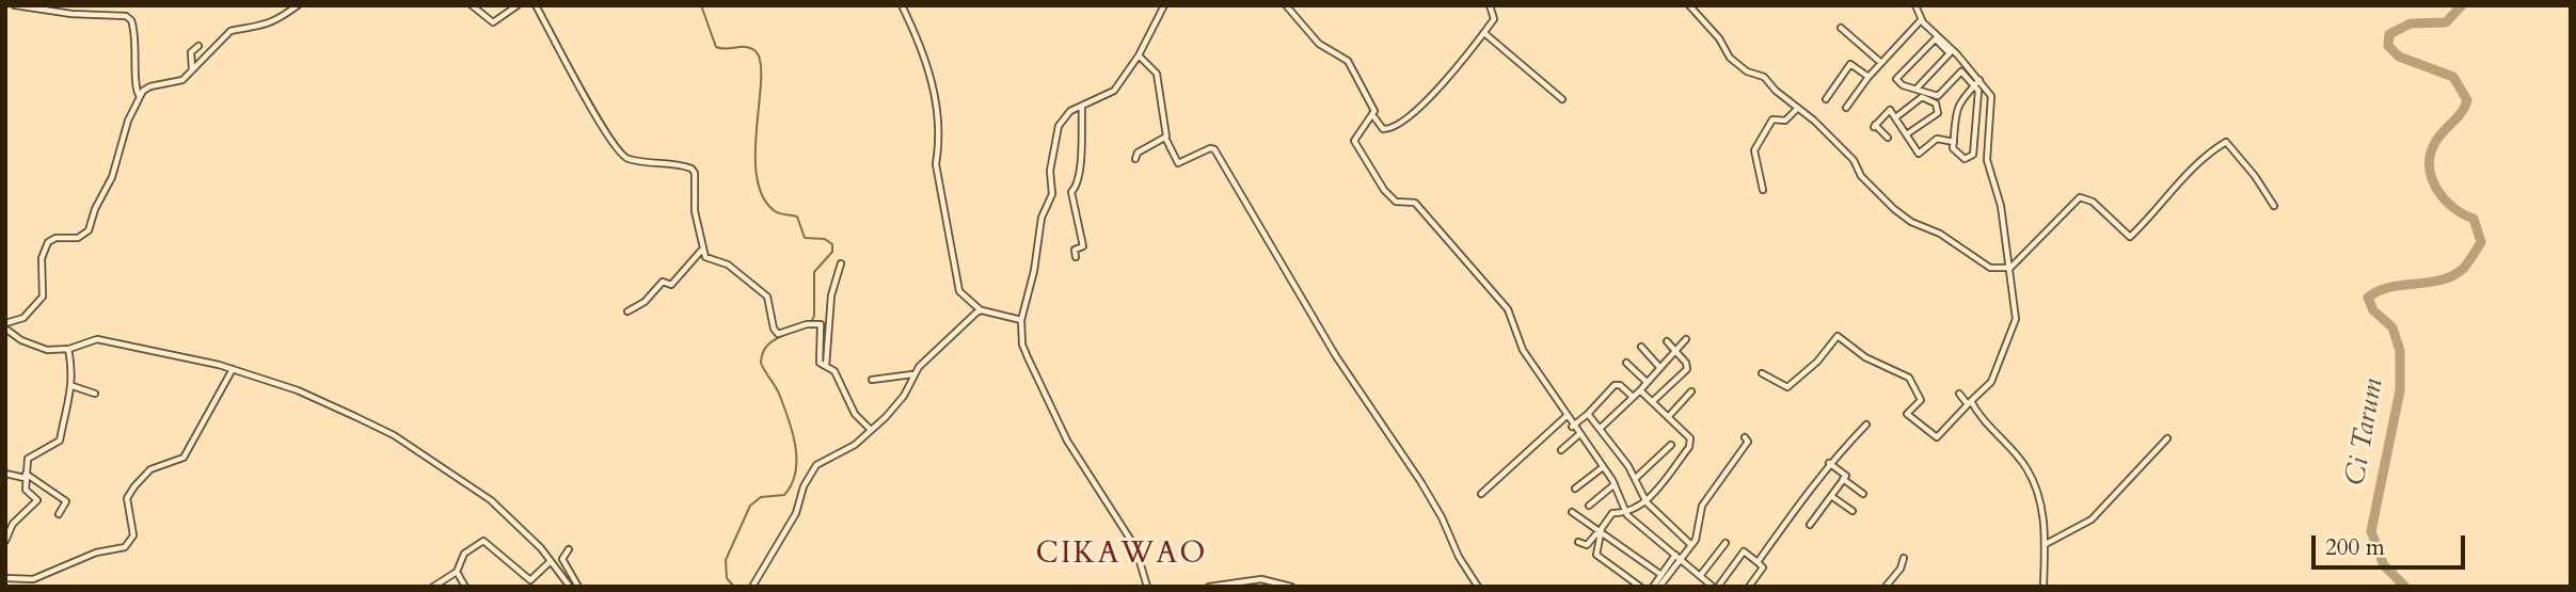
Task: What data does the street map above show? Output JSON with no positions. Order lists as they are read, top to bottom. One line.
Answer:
{"districts":["CIKAWAO"],"water":["Ci Tarum"],"scale_bar":"200 m"}
